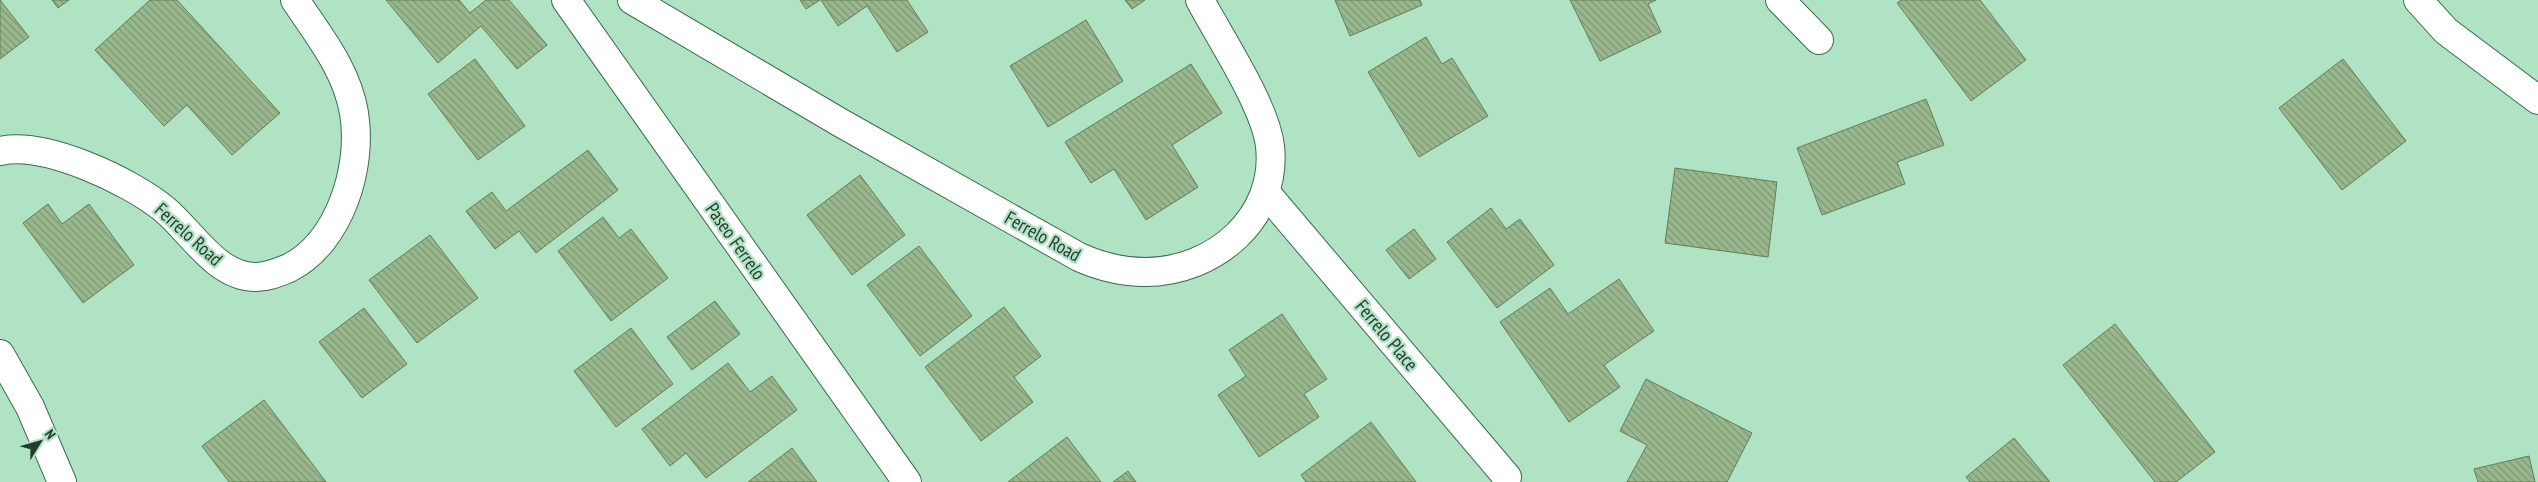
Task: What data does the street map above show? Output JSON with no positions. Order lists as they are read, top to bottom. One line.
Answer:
{"streets":{"street":["Ferrelo Road","Paseo Ferrelo","Ferrelo Place"]},"crossings":[["Ferrelo Road","Ferrelo Place"]],"north":"top right"}
